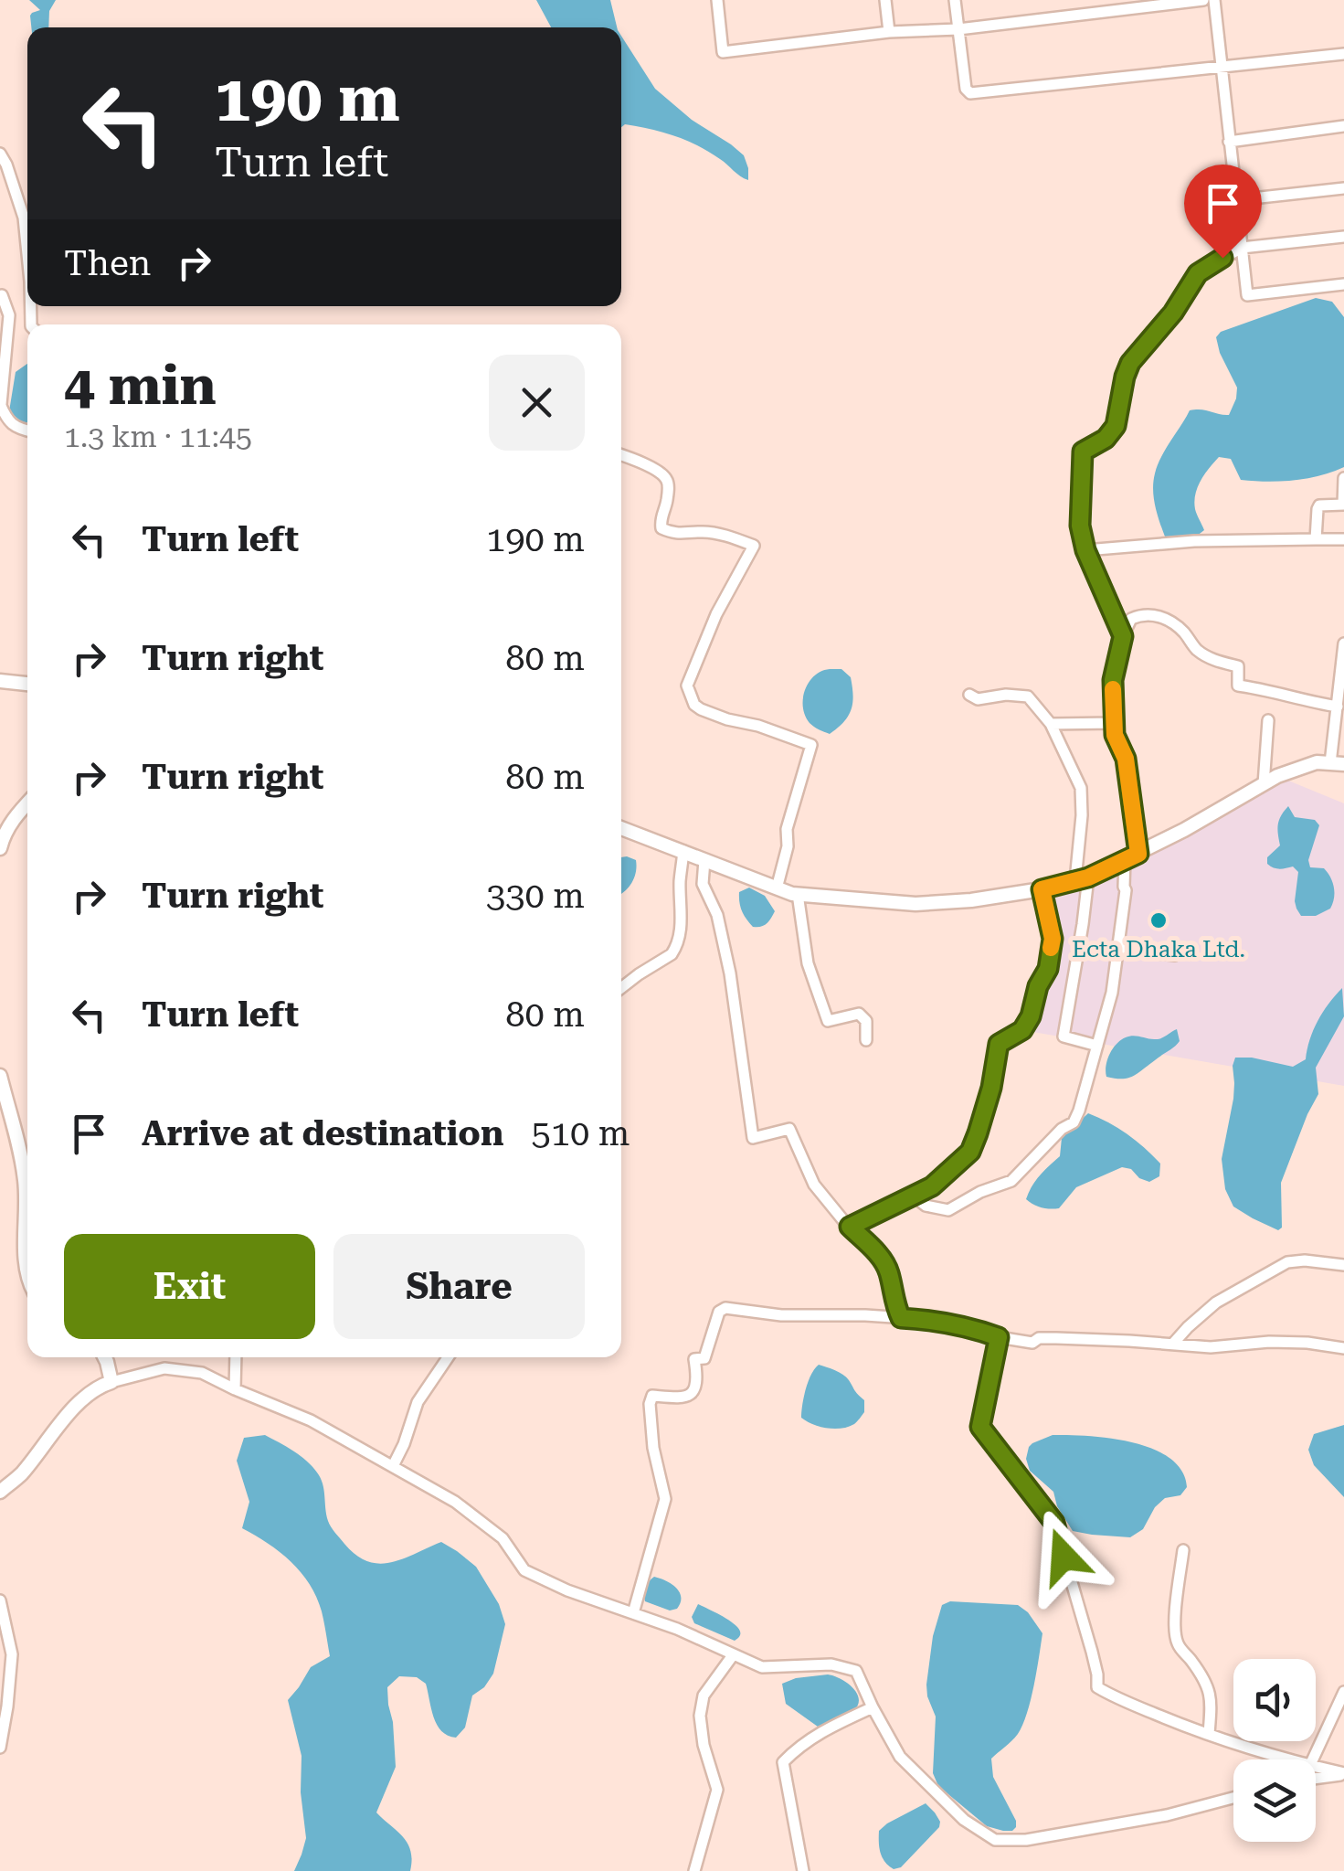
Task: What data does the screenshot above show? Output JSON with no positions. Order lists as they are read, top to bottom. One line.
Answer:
{"places":["Ecta Dhaka Ltd."],"page":{"turn":["190 m","Turn left"],"then":"Then","heading":["4 min","1.3 km · 11:45"],"list":[{"name":"Turn left","value":"190 m"},{"name":"Turn right","value":"80 m"},{"name":"Turn right","value":"80 m"},{"name":"Turn right","value":"330 m"},{"name":"Turn left","value":"80 m"},{"name":"Arrive at destination","value":"510 m"}],"buttons":["Exit","Share"]}}
